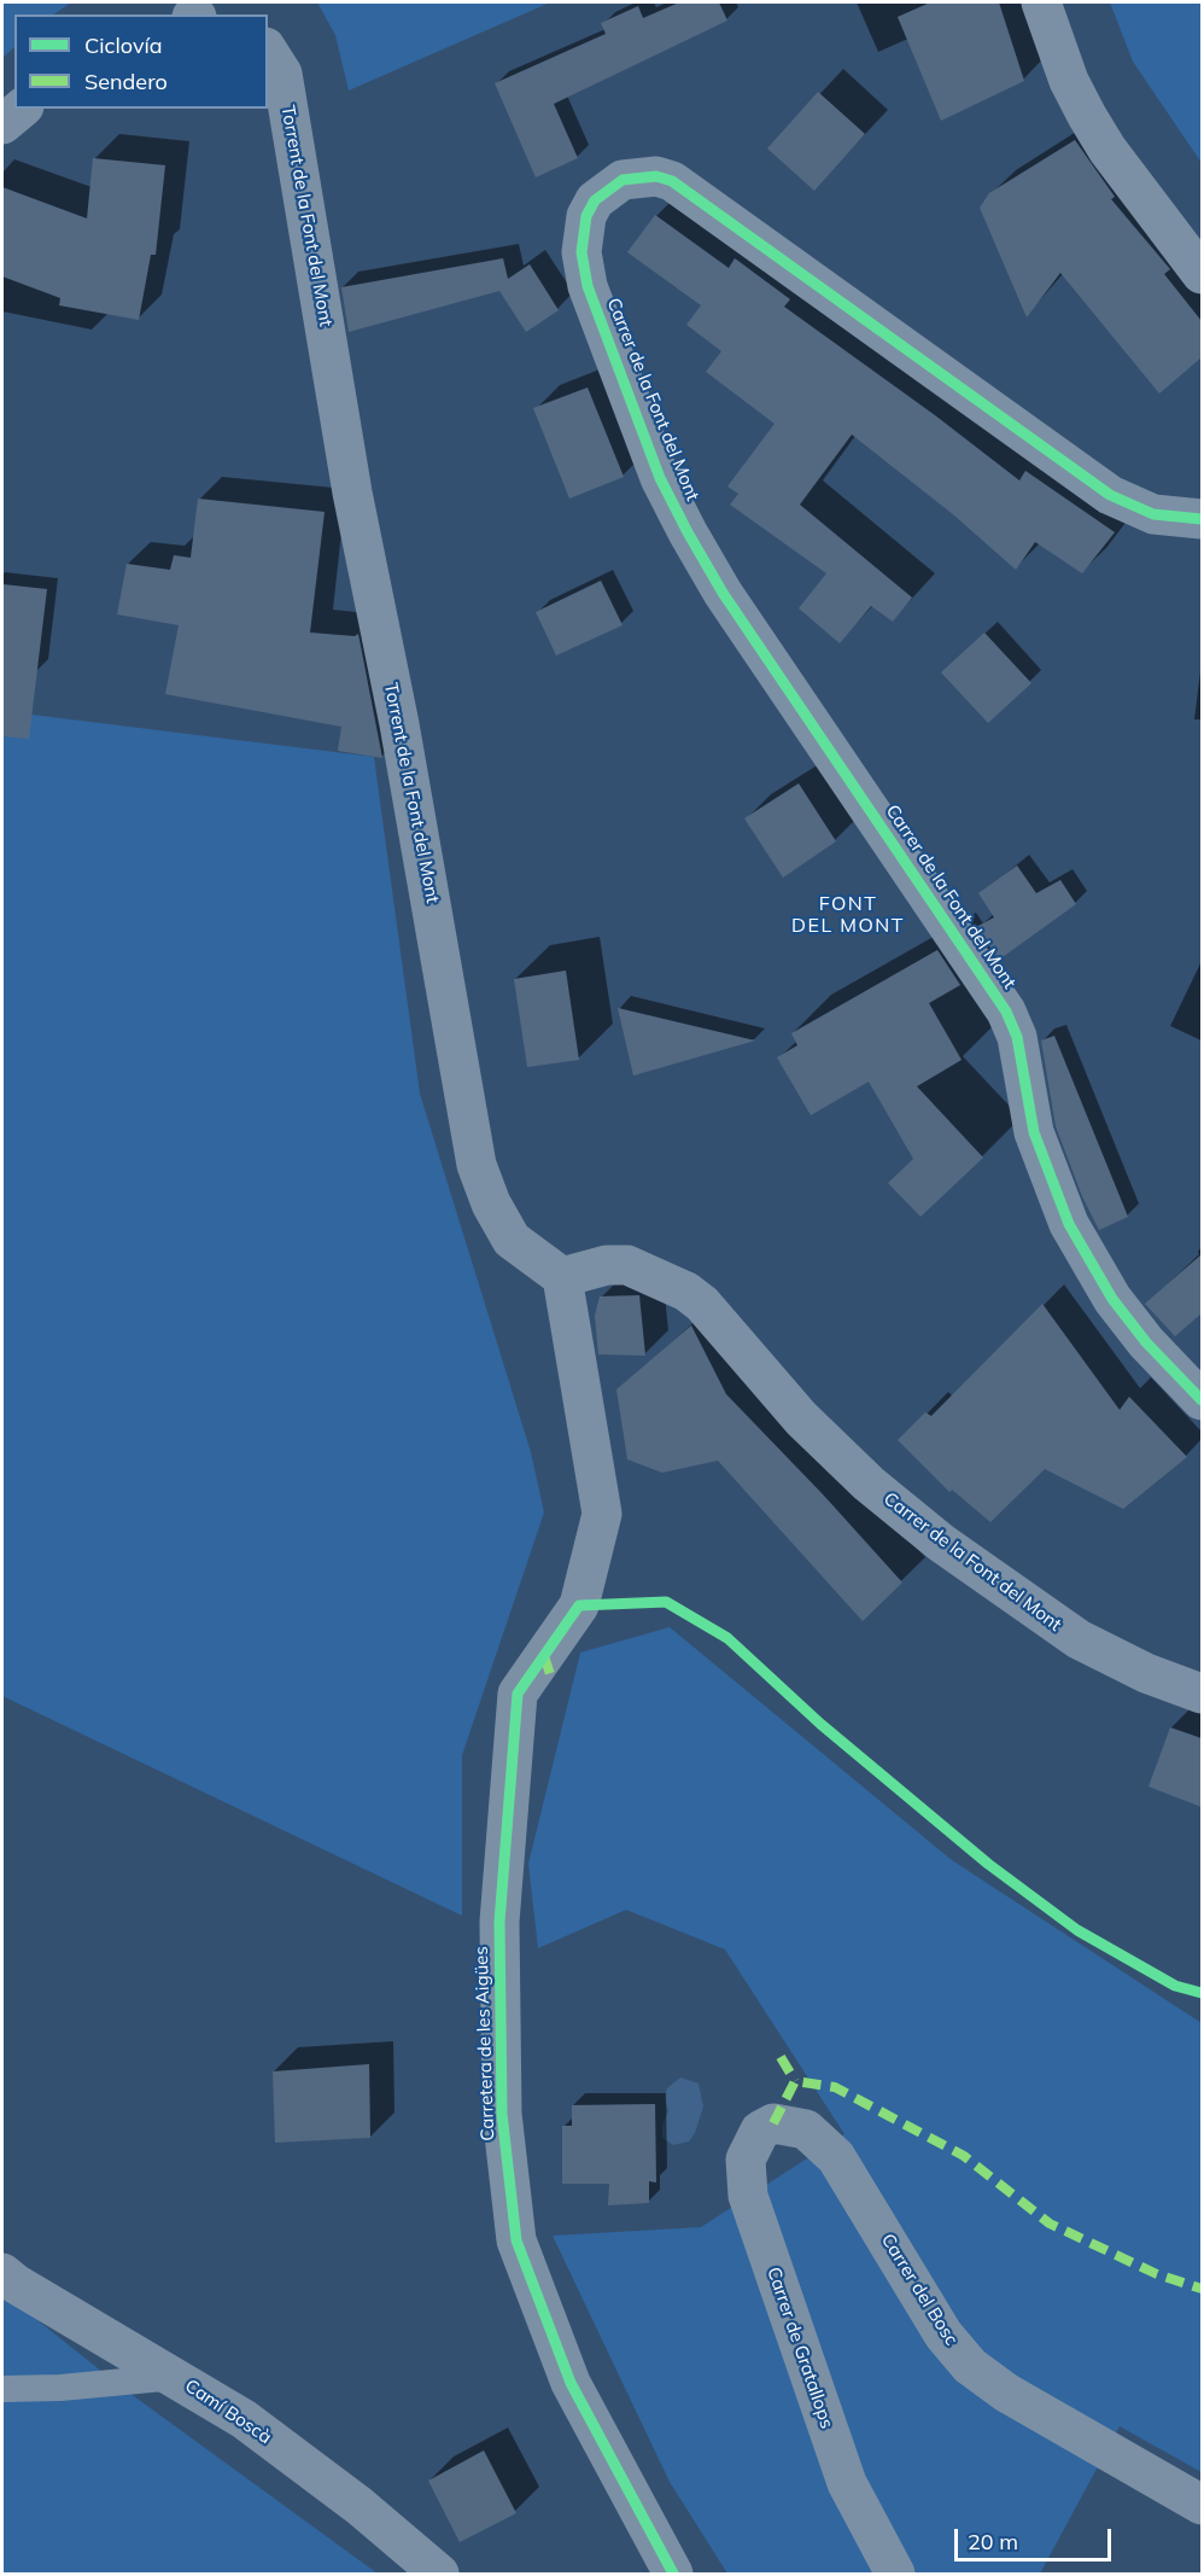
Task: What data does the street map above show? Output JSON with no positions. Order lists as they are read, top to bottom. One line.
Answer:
{"streets":{"street":["Torrent de la Font del Mont","Carrer de la Font del Mont","Carretera de les Aigües","Carrer del Bosc","Carrer de Gratallops","Camí Boscà"]},"crossings":[["Torrent de la Font del Mont","Carrer de la Font del Mont"],["Torrent de la Font del Mont","Carretera de les Aigües"],["Carrer de la Font del Mont","Carretera de les Aigües"],["Carrer del Bosc","Carrer de Gratallops"]],"districts":["FONT DEL MONT"],"legend":["Ciclovía","Sendero"],"scale_bar":"20 m"}
